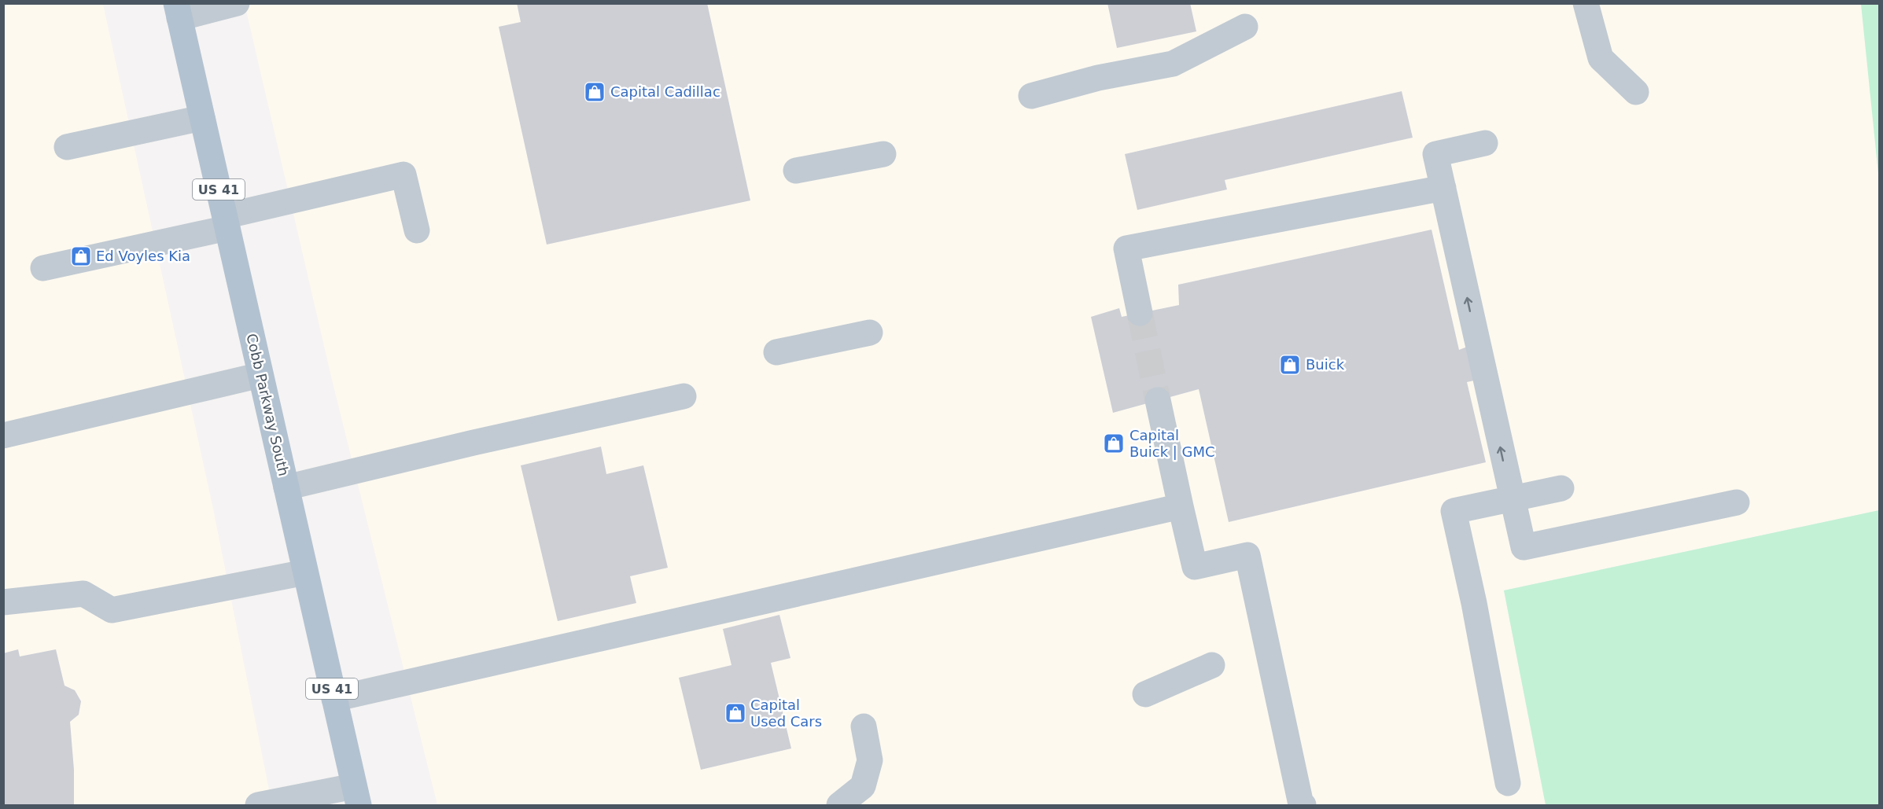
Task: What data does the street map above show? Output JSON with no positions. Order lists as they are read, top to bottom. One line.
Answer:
{"streets":{"main road":["US 41","Cobb Parkway South"]},"places":{"shop":["Capital Cadillac","Ed Voyles Kia","Buick","Capital Buick | GMC","Capital Used Cars"]}}
